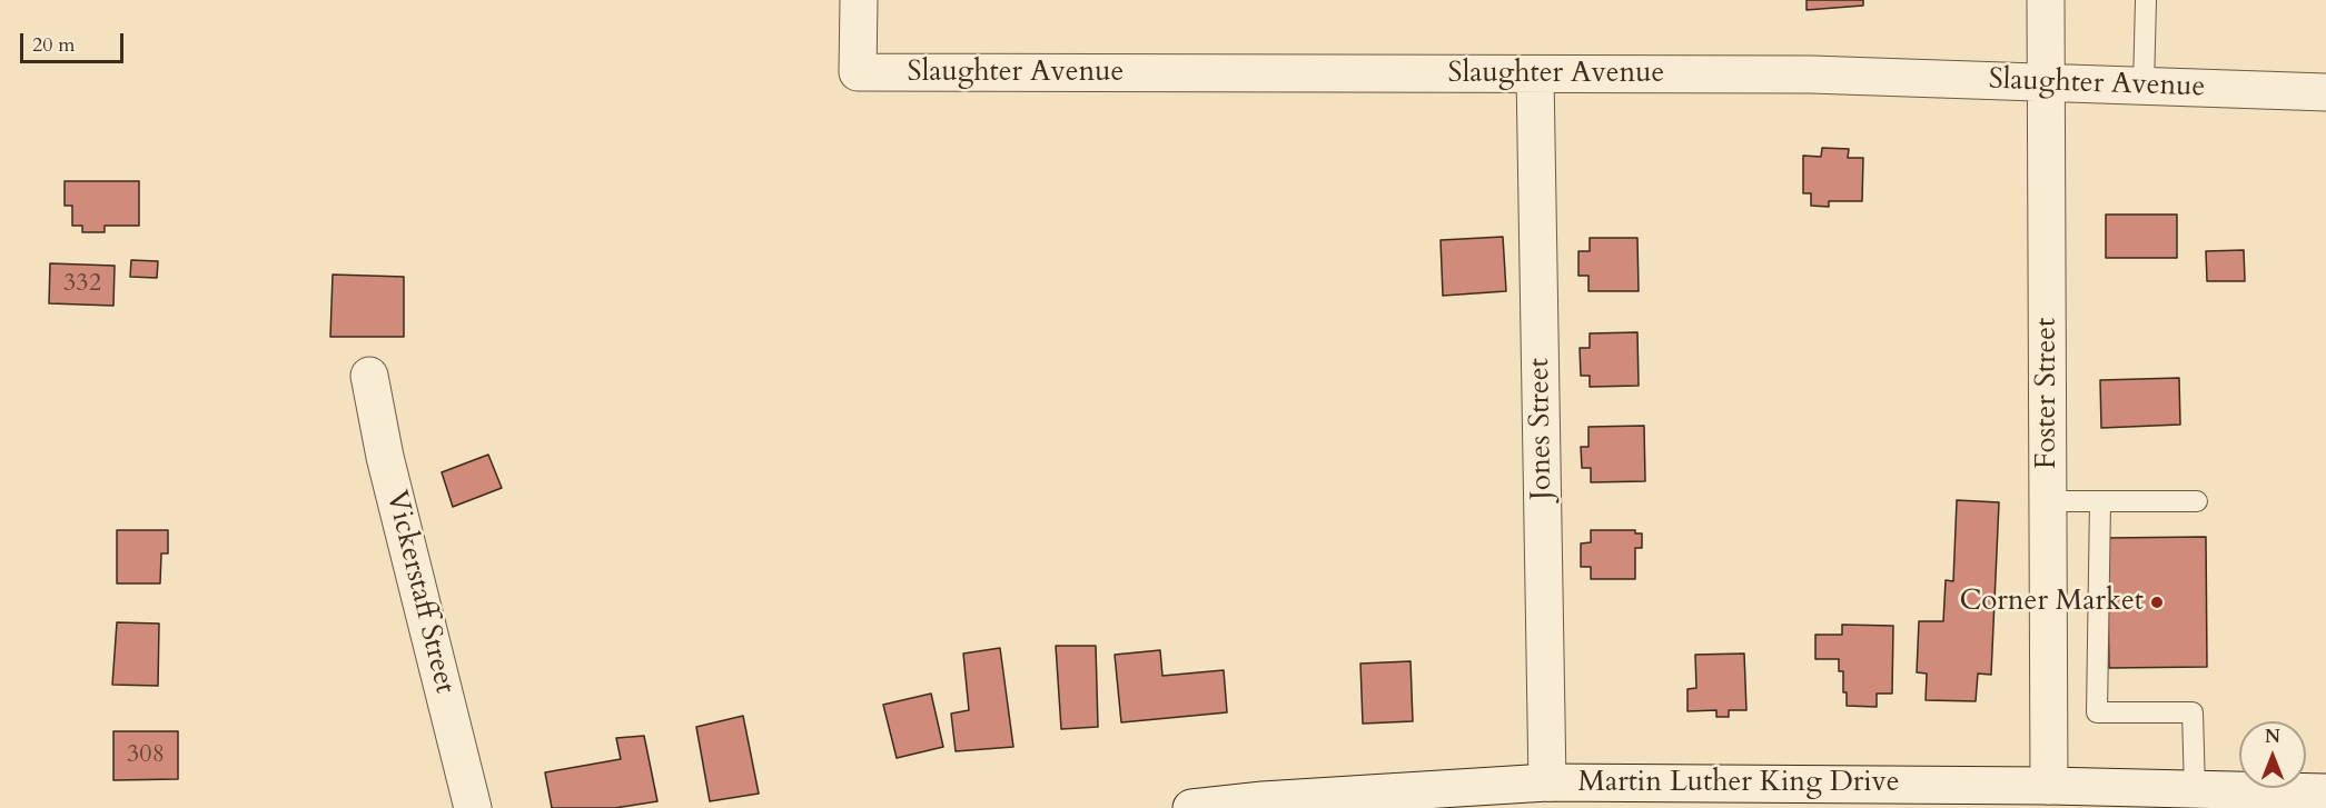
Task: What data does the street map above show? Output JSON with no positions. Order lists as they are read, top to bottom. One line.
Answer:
{"streets":{"street":["Slaughter Avenue","Foster Street","Jones Street","Vickerstaff Street","Martin Luther King Drive"]},"crossings":[["Slaughter Avenue","Foster Street"],["Slaughter Avenue","Jones Street"],["Foster Street","Martin Luther King Drive"],["Jones Street","Martin Luther King Drive"]],"places":["Corner Market"],"house_numbers":["332","308"],"scale_bar":"20 m","north":"top"}
